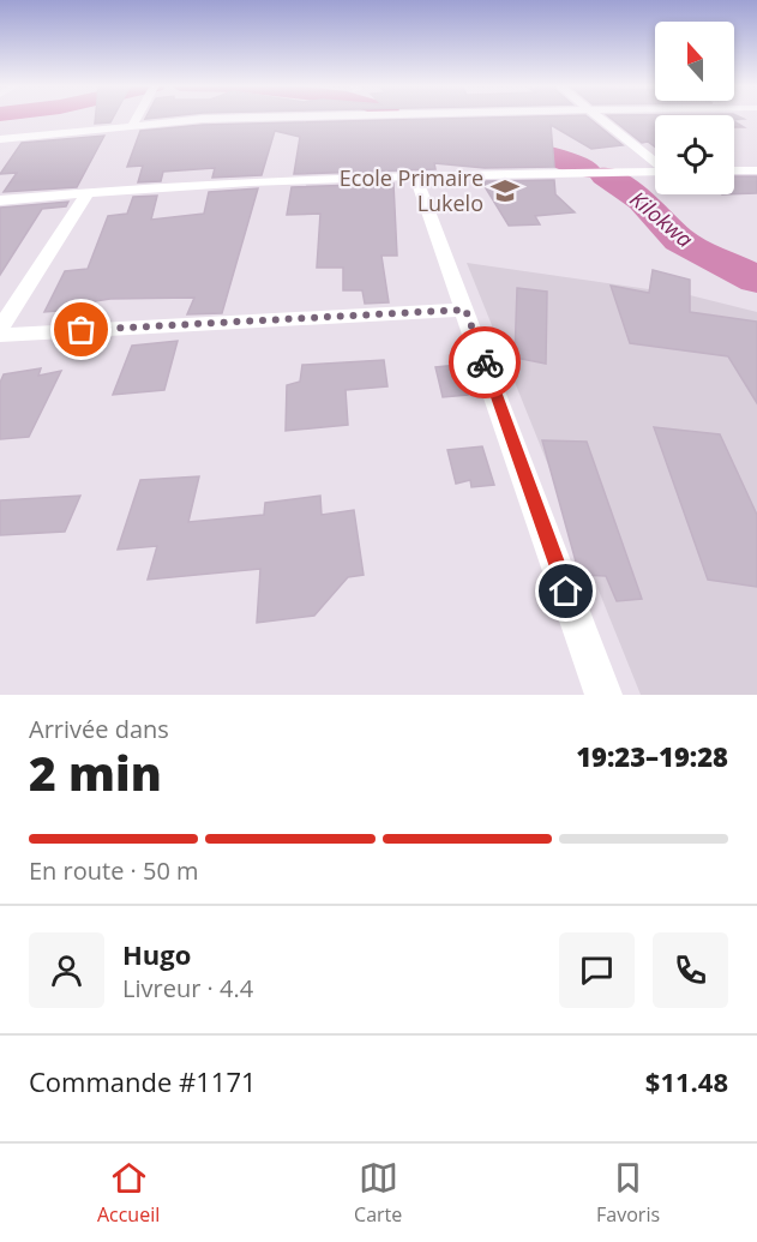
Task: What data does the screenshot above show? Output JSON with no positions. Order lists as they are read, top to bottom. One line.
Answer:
{"water":["Kilokwa"],"places":{"school or university":["Ecole Primaire Lukelo"]},"north":"top","page":{"heading":["2 min","Arrivée dans","19:23–19:28"],"panel":["Hugo","Livreur · 4.4","Commande #1171","$11.48"],"bar":"En route · 50 m","tabs":["Accueil","Carte","Favoris"]}}
